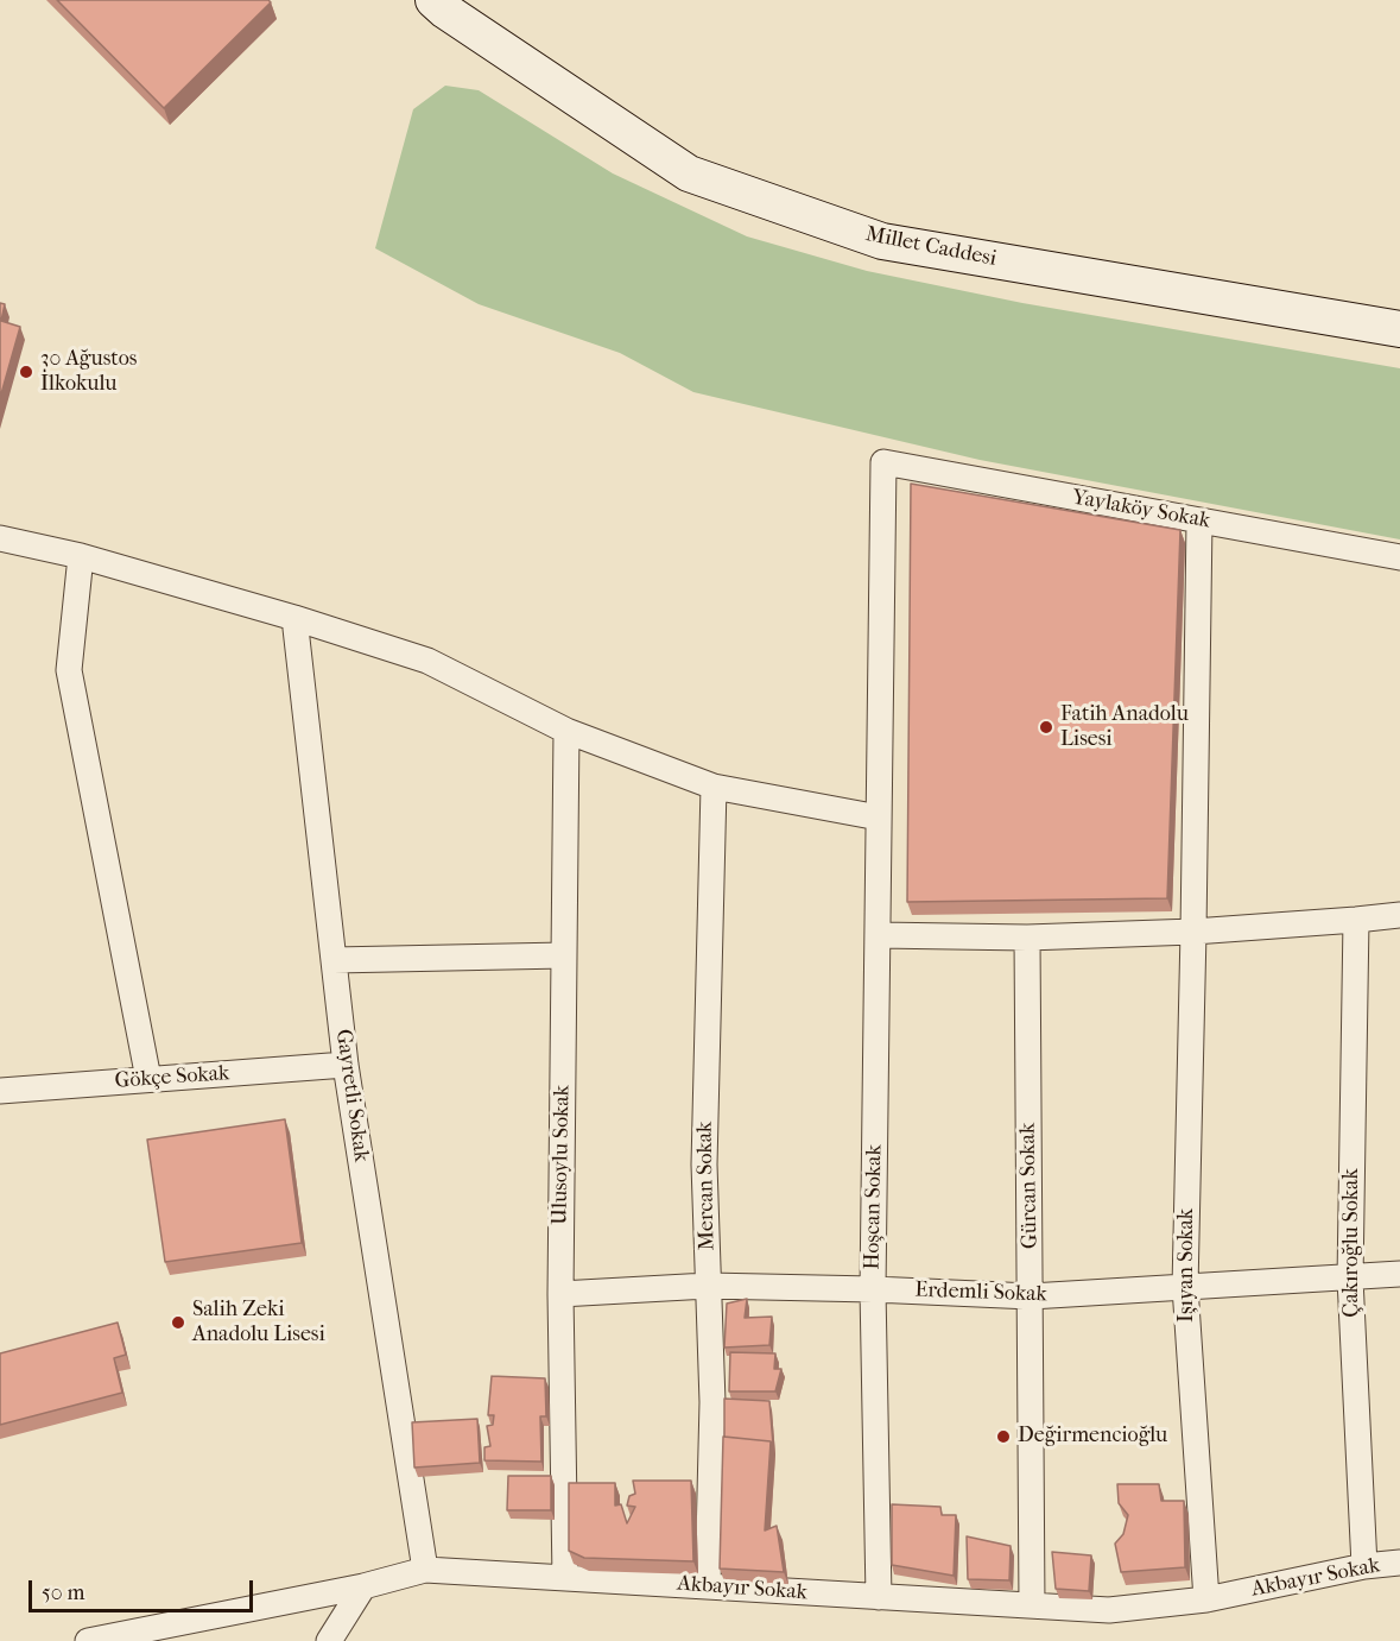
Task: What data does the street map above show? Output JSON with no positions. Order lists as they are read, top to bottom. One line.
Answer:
{"streets":{"main road":["Millet Caddesi"],"street":["Yaylaköy Sokak","Gökçe Sokak","Gayretli Sokak","Ulusoylu Sokak","Mercan Sokak","Gürcan Sokak","Hoşcan Sokak","Çakıroğlu Sokak","Işıyan Sokak","Erdemli Sokak","Akbayır Sokak"]},"crossings":[["Yaylaköy Sokak","Hoşcan Sokak"],["Yaylaköy Sokak","Işıyan Sokak"],["Gökçe Sokak","Gayretli Sokak"],["Gayretli Sokak","Akbayır Sokak"],["Ulusoylu Sokak","Erdemli Sokak"],["Ulusoylu Sokak","Akbayır Sokak"],["Mercan Sokak","Erdemli Sokak"],["Mercan Sokak","Akbayır Sokak"],["Gürcan Sokak","Erdemli Sokak"],["Gürcan Sokak","Akbayır Sokak"],["Hoşcan Sokak","Erdemli Sokak"],["Hoşcan Sokak","Akbayır Sokak"],["Çakıroğlu Sokak","Erdemli Sokak"],["Çakıroğlu Sokak","Akbayır Sokak"],["Işıyan Sokak","Erdemli Sokak"],["Işıyan Sokak","Akbayır Sokak"]],"places":["30 Ağustos İlkokulu","Fatih Anadolu Lisesi","Salih Zeki Anadolu Lisesi","Değirmencioğlu"],"scale_bar":"50 m"}
